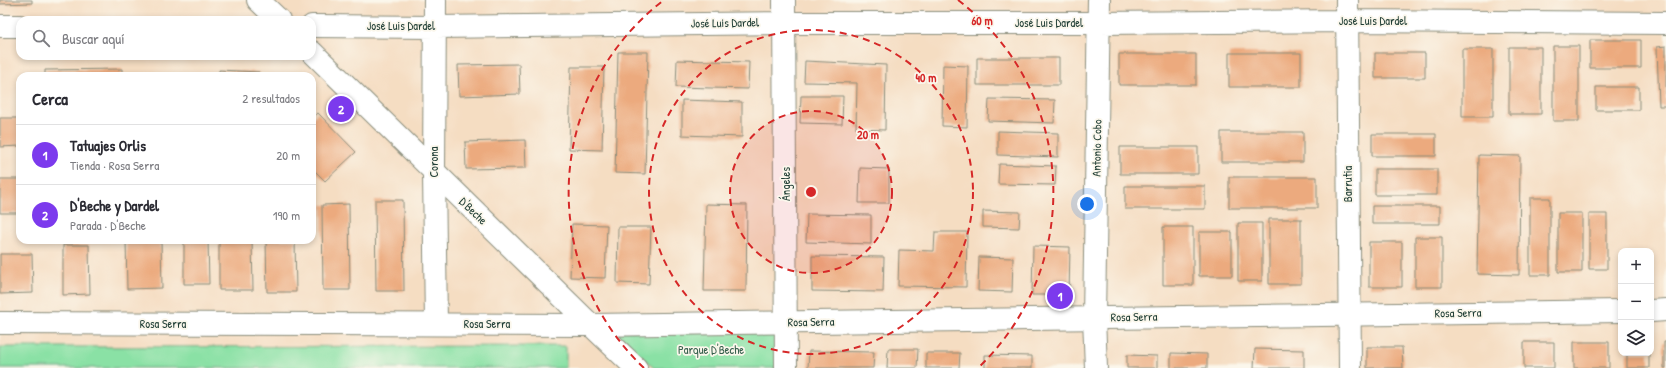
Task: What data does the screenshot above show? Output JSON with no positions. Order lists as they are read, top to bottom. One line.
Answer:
{"streets":{"street":["José Luis Dardel","Antonio Cobo","Corona","Ángeles","Barrutia","D'Beche","Rosa Serra"]},"crossings":[["José Luis Dardel","Antonio Cobo"],["José Luis Dardel","Corona"],["José Luis Dardel","Ángeles"],["José Luis Dardel","Barrutia"],["Antonio Cobo","Rosa Serra"],["Corona","D'Beche"],["Corona","Rosa Serra"],["Ángeles","Rosa Serra"],["Barrutia","Rosa Serra"],["D'Beche","Rosa Serra"]],"parks":["Parque D'Beche"],"page":{"search":"Buscar aquí","heading":["Cerca","2 resultados"],"pins":["2","1"],"list":[{"mark":"1","name":"Tatuajes Orlis","note":"Tienda · Rosa Serra","value":"20 m"},{"mark":"2","name":"D'Beche y Dardel","note":"Parada · D'Beche","value":"190 m"}],"map_buttons":["+","−"]},"rings":["60 m","40 m","20 m"]}
